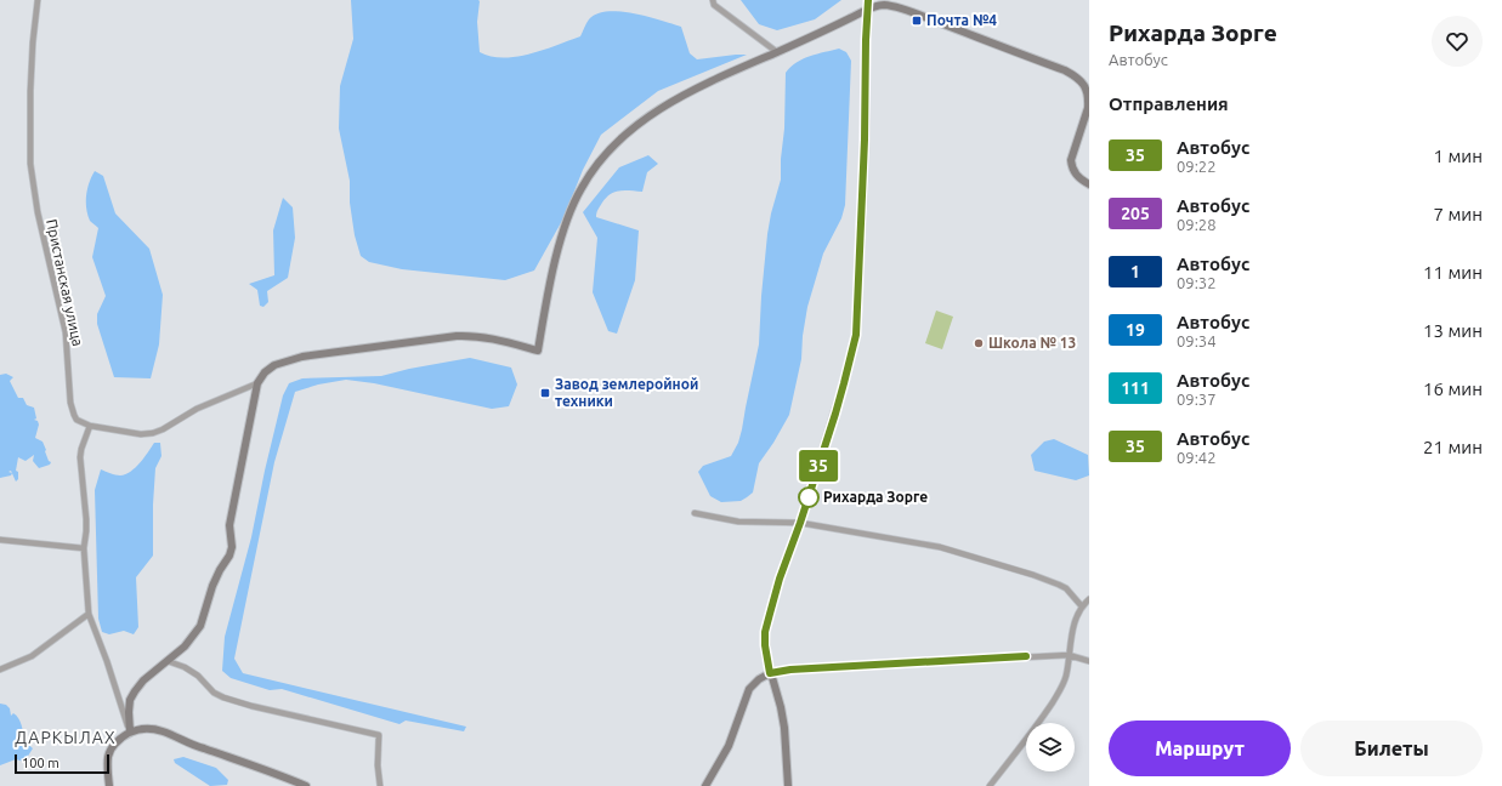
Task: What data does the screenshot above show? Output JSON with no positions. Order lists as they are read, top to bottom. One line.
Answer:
{"streets":{"street":["Пристанская улица"]},"districts":["ДАРКЫЛАХ"],"places":{"transit":["Почта №4","Завод землеройной техники"],"other":["Школа № 13","Рихарда Зорге"]},"lines":["bus line 35"],"scale_bar":"100 m","page":{"on_map":"35","heading":[["Рихарда Зорге","Автобус"],"Отправления"],"list":[{"mark":"35","name":"Автобус","note":"09:22","value":"1 мин"},{"mark":"205","name":"Автобус","note":"09:28","value":"7 мин"},{"mark":"1","name":"Автобус","note":"09:32","value":"11 мин"},{"mark":"19","name":"Автобус","note":"09:34","value":"13 мин"},{"mark":"111","name":"Автобус","note":"09:37","value":"16 мин"},{"mark":"35","name":"Автобус","note":"09:42","value":"21 мин"}],"buttons":["Маршрут","Билеты"],"scale":"100 m"}}
